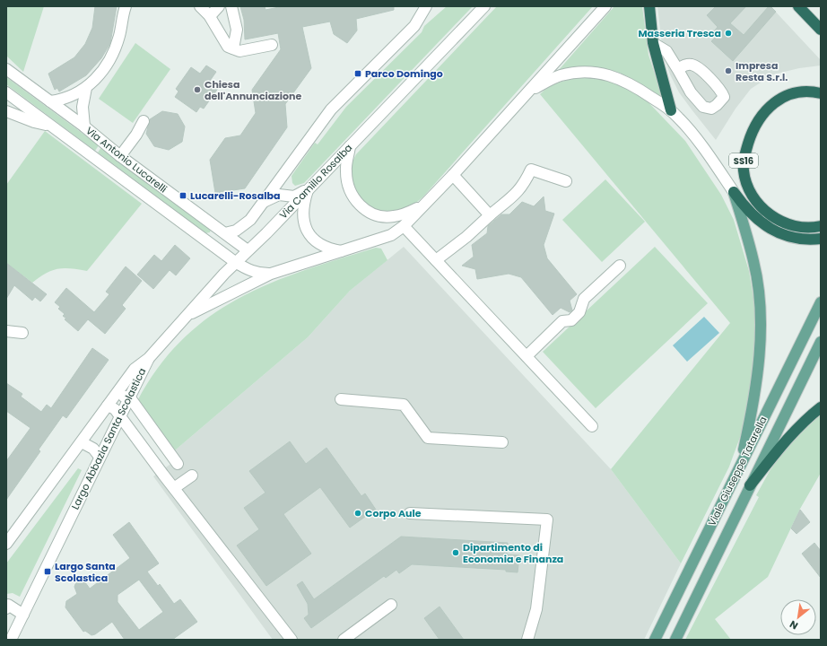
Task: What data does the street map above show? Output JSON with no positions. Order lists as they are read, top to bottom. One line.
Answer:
{"streets":{"highway":["SS16"],"main road":["Viale Giuseppe Tatarella"],"street":["Via Antonio Lucarelli","Via Camillo Rosalba","Largo Abbazia Santa Scolastica"]},"crossings":[["Via Antonio Lucarelli","Via Camillo Rosalba"],["Via Camillo Rosalba","Largo Abbazia Santa Scolastica"]],"places":{"other":["Masseria Tresca","Impresa Resta S.r.l.","Chiesa dell'Annunciazione","Corpo Aule","Dipartimento di Economia e Finanza"],"transit":["Parco Domingo","Lucarelli-Rosalba","Largo Santa Scolastica"]},"north":"bottom left"}
